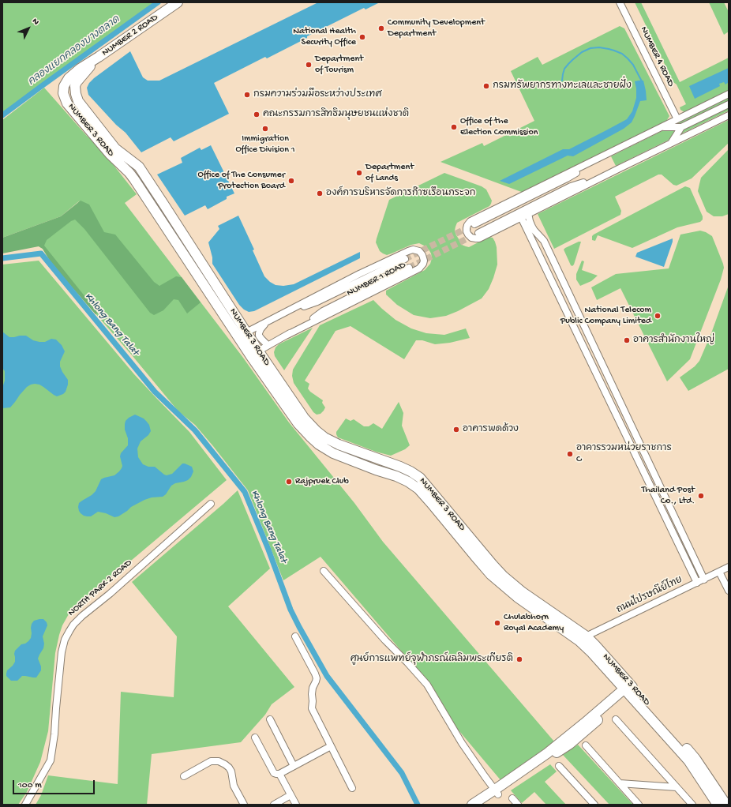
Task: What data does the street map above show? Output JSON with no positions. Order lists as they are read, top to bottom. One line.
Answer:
{"streets":{"street":["NUMBER 2 ROAD","NUMBER 4 ROAD","NUMBER 3 ROAD","NUMBER 1 ROAD","NORTH PARK 2 ROAD","ถนนไปรษณีย์ไทย"]},"crossings":[["NUMBER 2 ROAD","NUMBER 3 ROAD"],["NUMBER 3 ROAD","NUMBER 1 ROAD"],["NUMBER 3 ROAD","ถนนไปรษณีย์ไทย"]],"water":["คลองแยกคลองบางตลาด","Khlong Bang Talat"],"places":["Community Development Department","National Health Security Office","Department of Tourism","กรมทรัพยากรทางทะเลและชายฝั่ง","กรมความร่วมมือระหว่างประเทศ","คณะกรรมการสิทธิมนุษยชนแห่งชาติ","Office of the Election Commission","Immigration Office Division 1","Department of Lands","Office of The Consumer Protection Board","องค์การบริหารจัดการก๊าซเรือนกระจก","National Telecom Public Company Limited","อาคารสำนักงานใหญ่","อาคารพดด้วง","อาคารรวมหน่วยราชการ C","Rajpruek Club","Thailand Post Co., Ltd.","Chulabhorn Royal Academy","ศูนย์การแพทย์จุฬาภรณ์เฉลิมพระเกียรติ"],"scale_bar":"100 m","north":"top right"}
